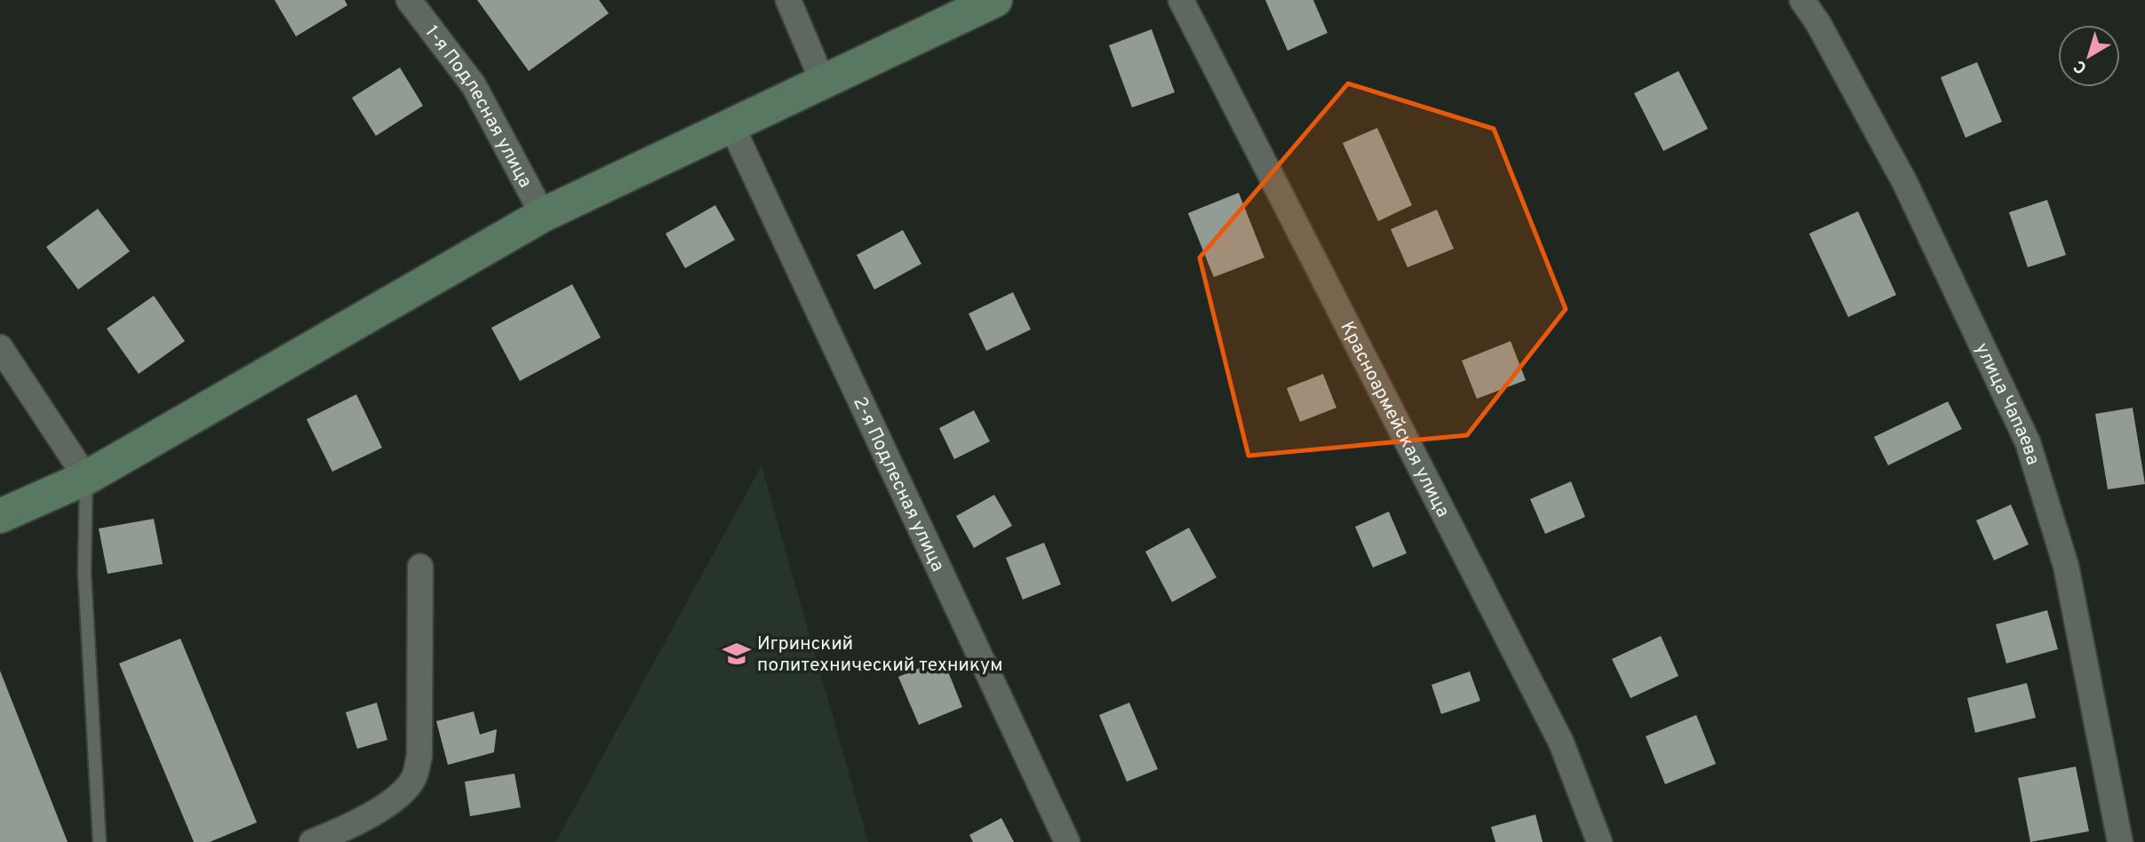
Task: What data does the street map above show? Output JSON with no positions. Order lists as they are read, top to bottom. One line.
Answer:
{"streets":{"street":["1-я Подлесная улица","улица Чапаева","Красноармейская улица","2-я Подлесная улица"]},"places":{"school or university":["Игринский политехнический техникум"]},"north":"bottom left"}
